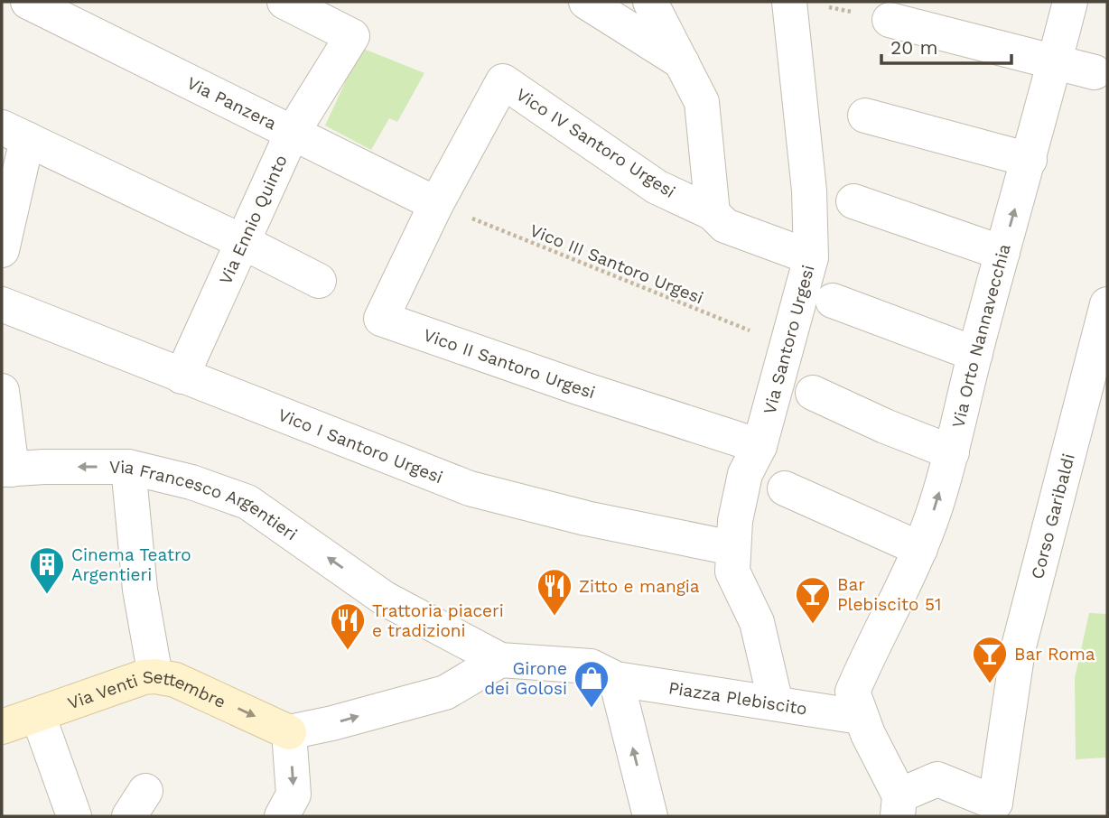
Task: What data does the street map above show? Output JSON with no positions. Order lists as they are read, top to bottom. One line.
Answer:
{"streets":{"street":["Via Panzera","Vico IV Santoro Urgesi","Via Ennio Quinto","Via Orto Nannavecchia","Via Santoro Urgesi","Vico II Santoro Urgesi","Vico I Santoro Urgesi","Via Francesco Argentieri","Corso Garibaldi","Piazza Plebiscito","Via Venti Settembre"],"path":["Vico III Santoro Urgesi"]},"crossings":[["Via Panzera","Vico IV Santoro Urgesi"],["Via Panzera","Via Ennio Quinto"],["Via Panzera","Vico III Santoro Urgesi"],["Via Panzera","Vico II Santoro Urgesi"],["Vico IV Santoro Urgesi","Vico III Santoro Urgesi"],["Vico IV Santoro Urgesi","Via Santoro Urgesi"],["Vico IV Santoro Urgesi","Vico II Santoro Urgesi"],["Via Ennio Quinto","Vico I Santoro Urgesi"],["Vico III Santoro Urgesi","Via Santoro Urgesi"],["Vico III Santoro Urgesi","Vico II Santoro Urgesi"],["Via Orto Nannavecchia","Piazza Plebiscito"],["Via Santoro Urgesi","Vico II Santoro Urgesi"],["Via Santoro Urgesi","Vico I Santoro Urgesi"],["Via Santoro Urgesi","Piazza Plebiscito"],["Via Francesco Argentieri","Piazza Plebiscito"]],"one_way":["Via Venti Settembre"],"places":{"building":["Cinema Teatro Argentieri"],"restaurant":["Zitto e mangia","Trattoria piaceri e tradizioni"],"bar":["Bar Plebiscito 51","Bar Roma"],"shop":["Girone dei Golosi"]},"scale_bar":"20 m"}
